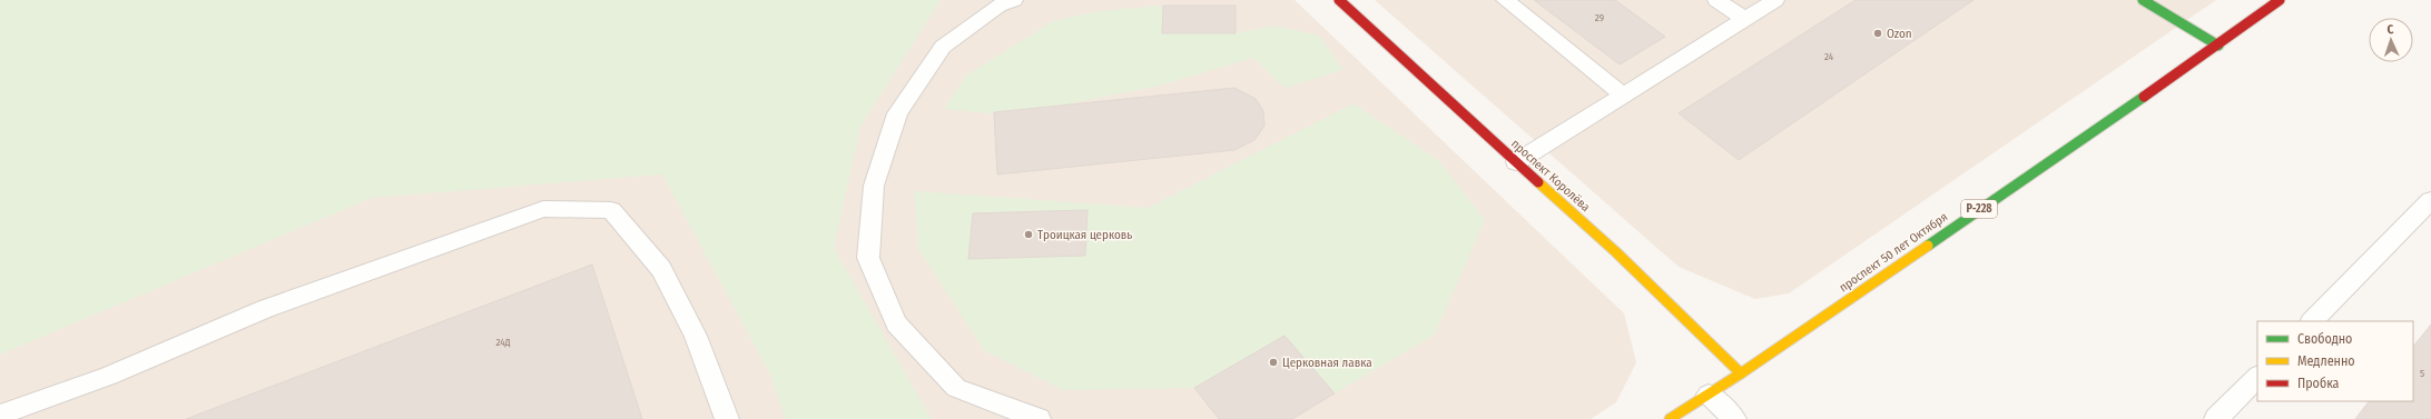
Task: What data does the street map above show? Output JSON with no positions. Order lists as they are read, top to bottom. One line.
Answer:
{"streets":{"main road":["проспект Королёва","Р-228","проспект 50 лет Октября"]},"crossings":[["проспект Королёва","проспект 50 лет Октября"]],"places":["Ozon","Троицкая церковь","Церковная лавка"],"house_numbers":["29","24","24Д","5"],"legend":["Свободно","Медленно","Пробка"],"north":"top"}
